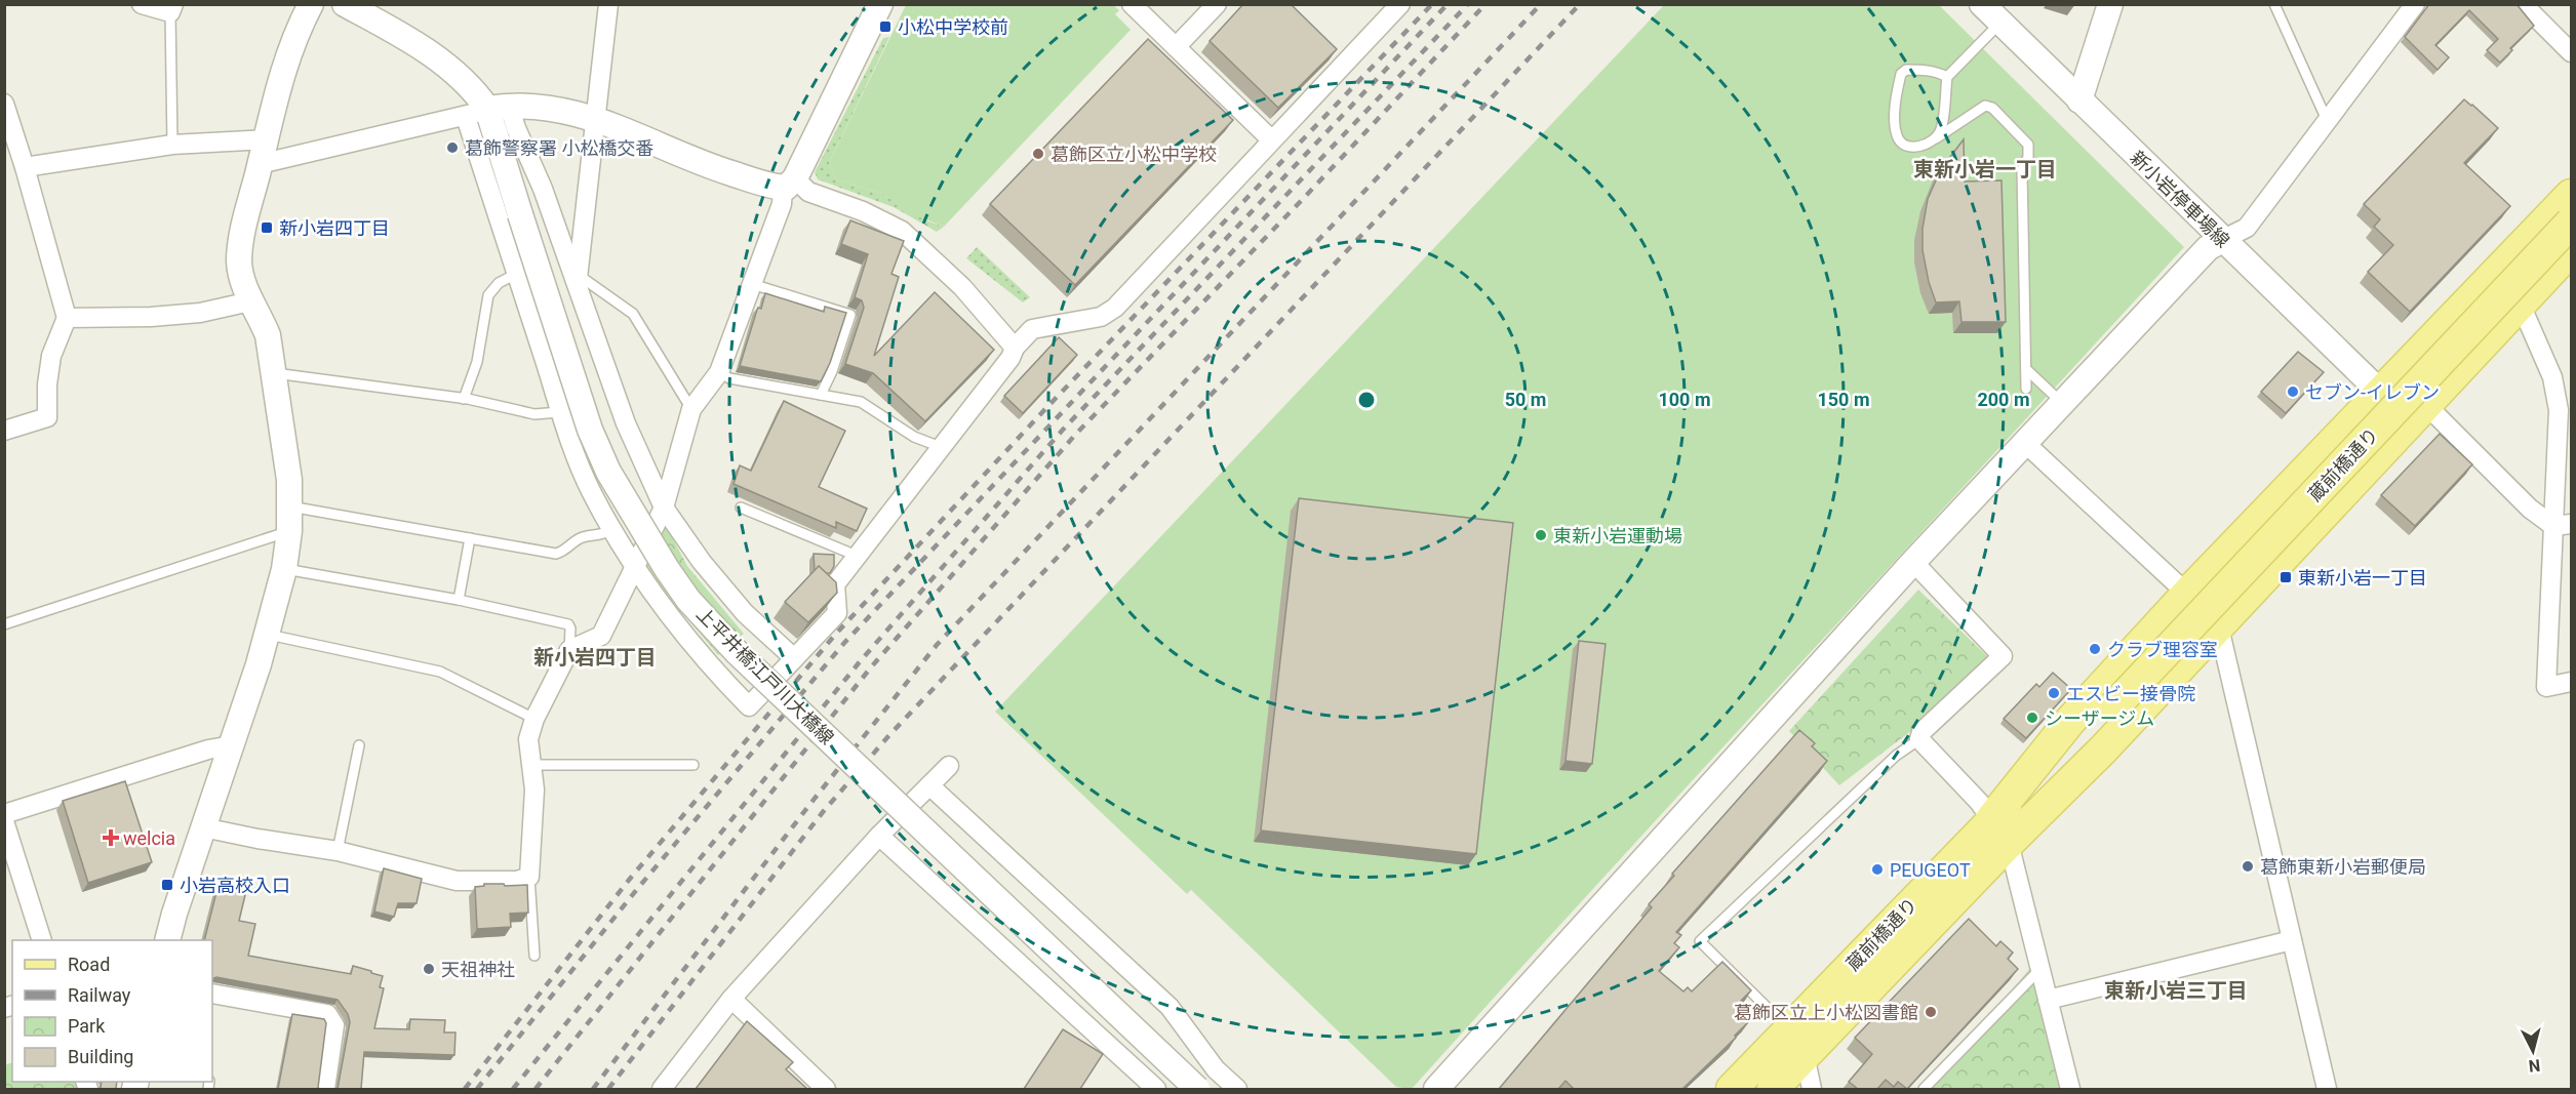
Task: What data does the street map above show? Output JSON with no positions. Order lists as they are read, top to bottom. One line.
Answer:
{"streets":{"main road":["蔵前橋通り"],"street":["新小岩停車場線","上平井橋江戸川大橋線"]},"districts":["東新小岩一丁目","新小岩四丁目","東新小岩三丁目"],"places":{"transit":["小松中学校前","新小岩四丁目","東新小岩一丁目","小岩高校入口"],"other":["葛飾警察署 小松橋交番","葛飾区立小松中学校","セブン-イレブン","東新小岩運動場","クラブ理容室","エスビー接骨院","シーザージム","葛飾東新小岩郵便局","PEUGEOT","天祖神社","葛飾区立上小松図書館"],"health":["welcia"]},"legend":["Road","Railway","Park","Building"],"north":"bottom","rings":["50 m","100 m","150 m","200 m"]}
